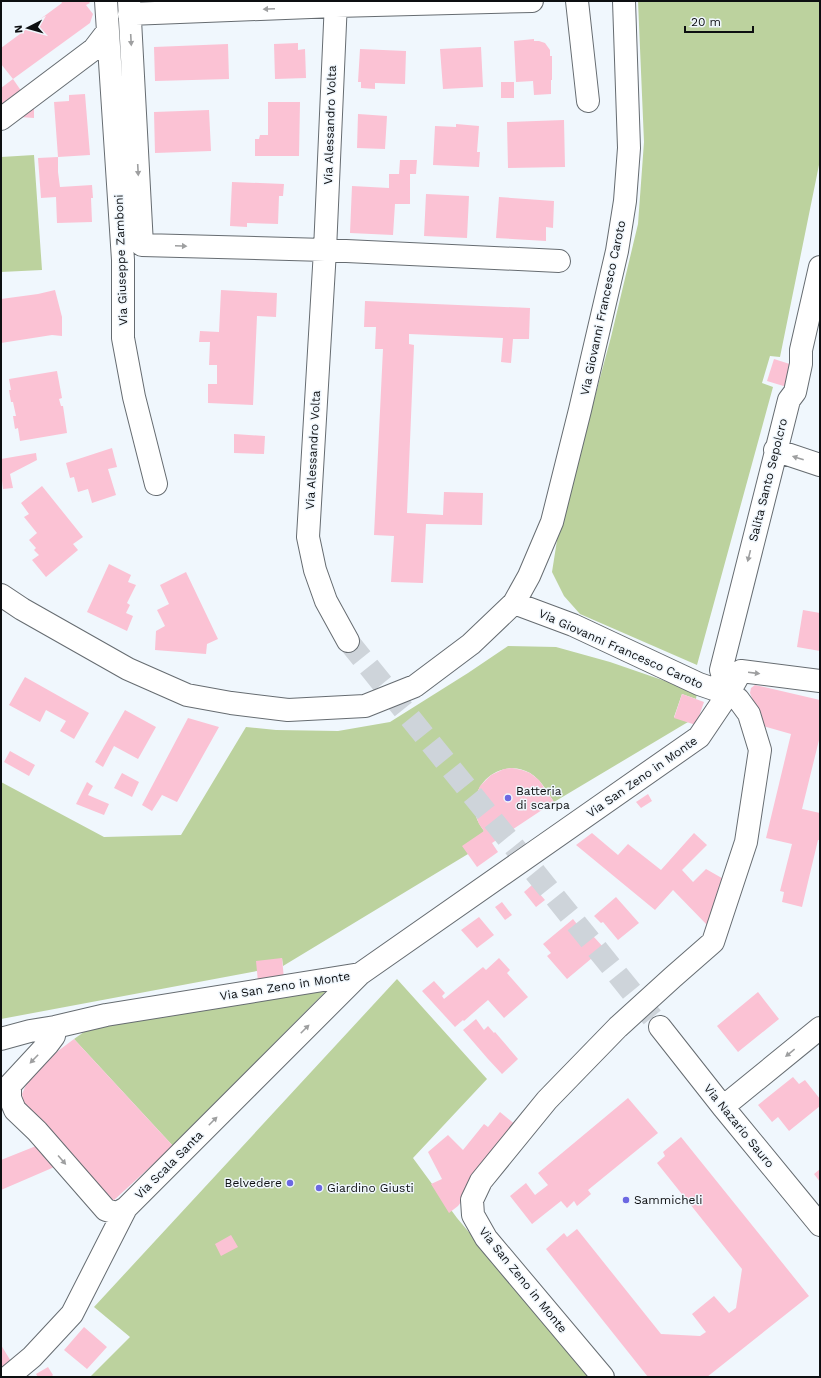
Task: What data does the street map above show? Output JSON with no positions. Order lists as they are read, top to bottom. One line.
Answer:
{"streets":{"street":["Via Alessandro Volta","Via Giuseppe Zamboni","Via Giovanni Francesco Caroto","Salita Santo Sepolcro","Via San Zeno in Monte","Via Nazario Sauro","Via Scala Santa"]},"crossings":[["Via Alessandro Volta","Via Giuseppe Zamboni"],["Via Giovanni Francesco Caroto","Salita Santo Sepolcro"],["Via Giovanni Francesco Caroto","Via San Zeno in Monte"],["Salita Santo Sepolcro","Via San Zeno in Monte"],["Via San Zeno in Monte","Via Scala Santa"]],"one_way":["Salita Santo Sepolcro","Via Scala Santa"],"places":["Batteria di scarpa","Belvedere","Giardino Giusti","Sammicheli"],"scale_bar":"20 m","north":"left"}
